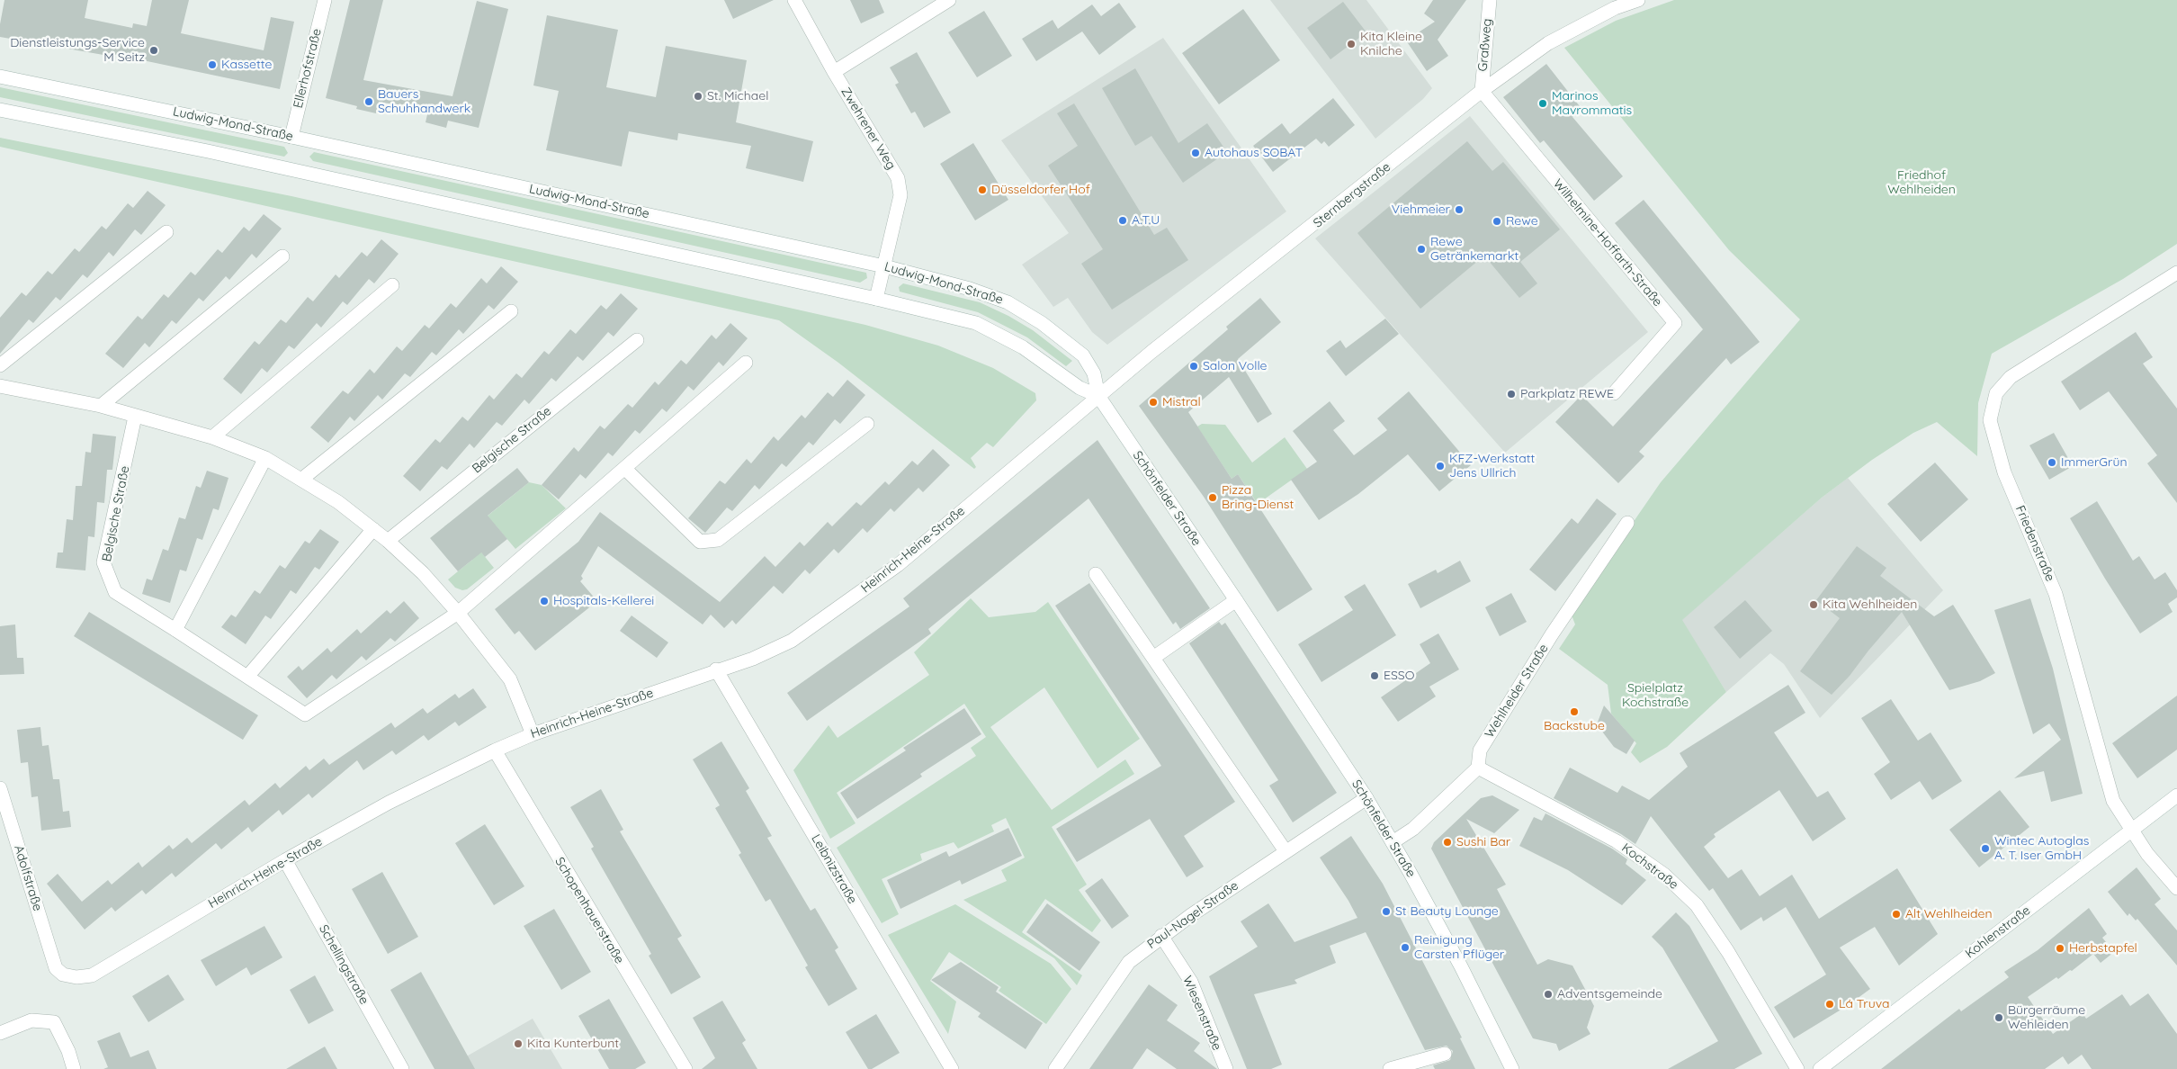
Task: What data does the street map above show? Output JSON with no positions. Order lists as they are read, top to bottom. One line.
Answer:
{"streets":{"street":["Graßweg","Ellerhofstraße","Ludwig-Mond-Straße","Zwehrener Weg","Sternbergstraße","Wilhelmine-Hoffarth-Straße","Belgische Straße","Schönfelder Straße","Friedenstraße","Heinrich-Heine-Straße","Wehlheider Straße","Kochstraße","Leibnizstraße","Adolfstraße","Schopenhauerstraße","Paul-Nagel-Straße","Kohlenstraße","Schellingstraße","Wiesenstraße"]},"crossings":[["Graßweg","Sternbergstraße"],["Graßweg","Wilhelmine-Hoffarth-Straße"],["Ellerhofstraße","Ludwig-Mond-Straße"],["Ludwig-Mond-Straße","Zwehrener Weg"],["Ludwig-Mond-Straße","Sternbergstraße"],["Ludwig-Mond-Straße","Schönfelder Straße"],["Ludwig-Mond-Straße","Heinrich-Heine-Straße"],["Sternbergstraße","Wilhelmine-Hoffarth-Straße"],["Sternbergstraße","Schönfelder Straße"],["Sternbergstraße","Heinrich-Heine-Straße"],["Schönfelder Straße","Heinrich-Heine-Straße"],["Schönfelder Straße","Paul-Nagel-Straße"],["Friedenstraße","Kohlenstraße"],["Heinrich-Heine-Straße","Leibnizstraße"],["Heinrich-Heine-Straße","Adolfstraße"],["Heinrich-Heine-Straße","Schopenhauerstraße"],["Heinrich-Heine-Straße","Schellingstraße"],["Wehlheider Straße","Kochstraße"],["Paul-Nagel-Straße","Wiesenstraße"]],"parks":["Friedhof Wehlheiden","Spielplatz Kochstraße"],"places":["Kita Kleine Knilche","Dienstleistungs-Service M Seitz","Kassette","St. Michael","Bauers Schuhhandwerk","Marinos Mavrommatis","Autohaus SOBAT","Düsseldorfer Hof","Viehmeier","A.T.U","Rewe","Rewe Getränkemarkt","Salon Volle","Parkplatz REWE","Mistral","ImmerGrün","KFZ-Werkstatt Jens Ullrich","Pizza Bring-Dienst","Hospitals-Kellerei","Kita Wehlheiden","ESSO","Backstube","Sushi Bar","Wintec Autoglas A. T. Iser GmbH","St Beauty Lounge","Alt Wehlheiden","Reinigung Carsten Pflüger","Herbstapfel","Adventsgemeinde","Lá Truva","Bürgerräume Wehleiden","Kita Kunterbunt"]}
